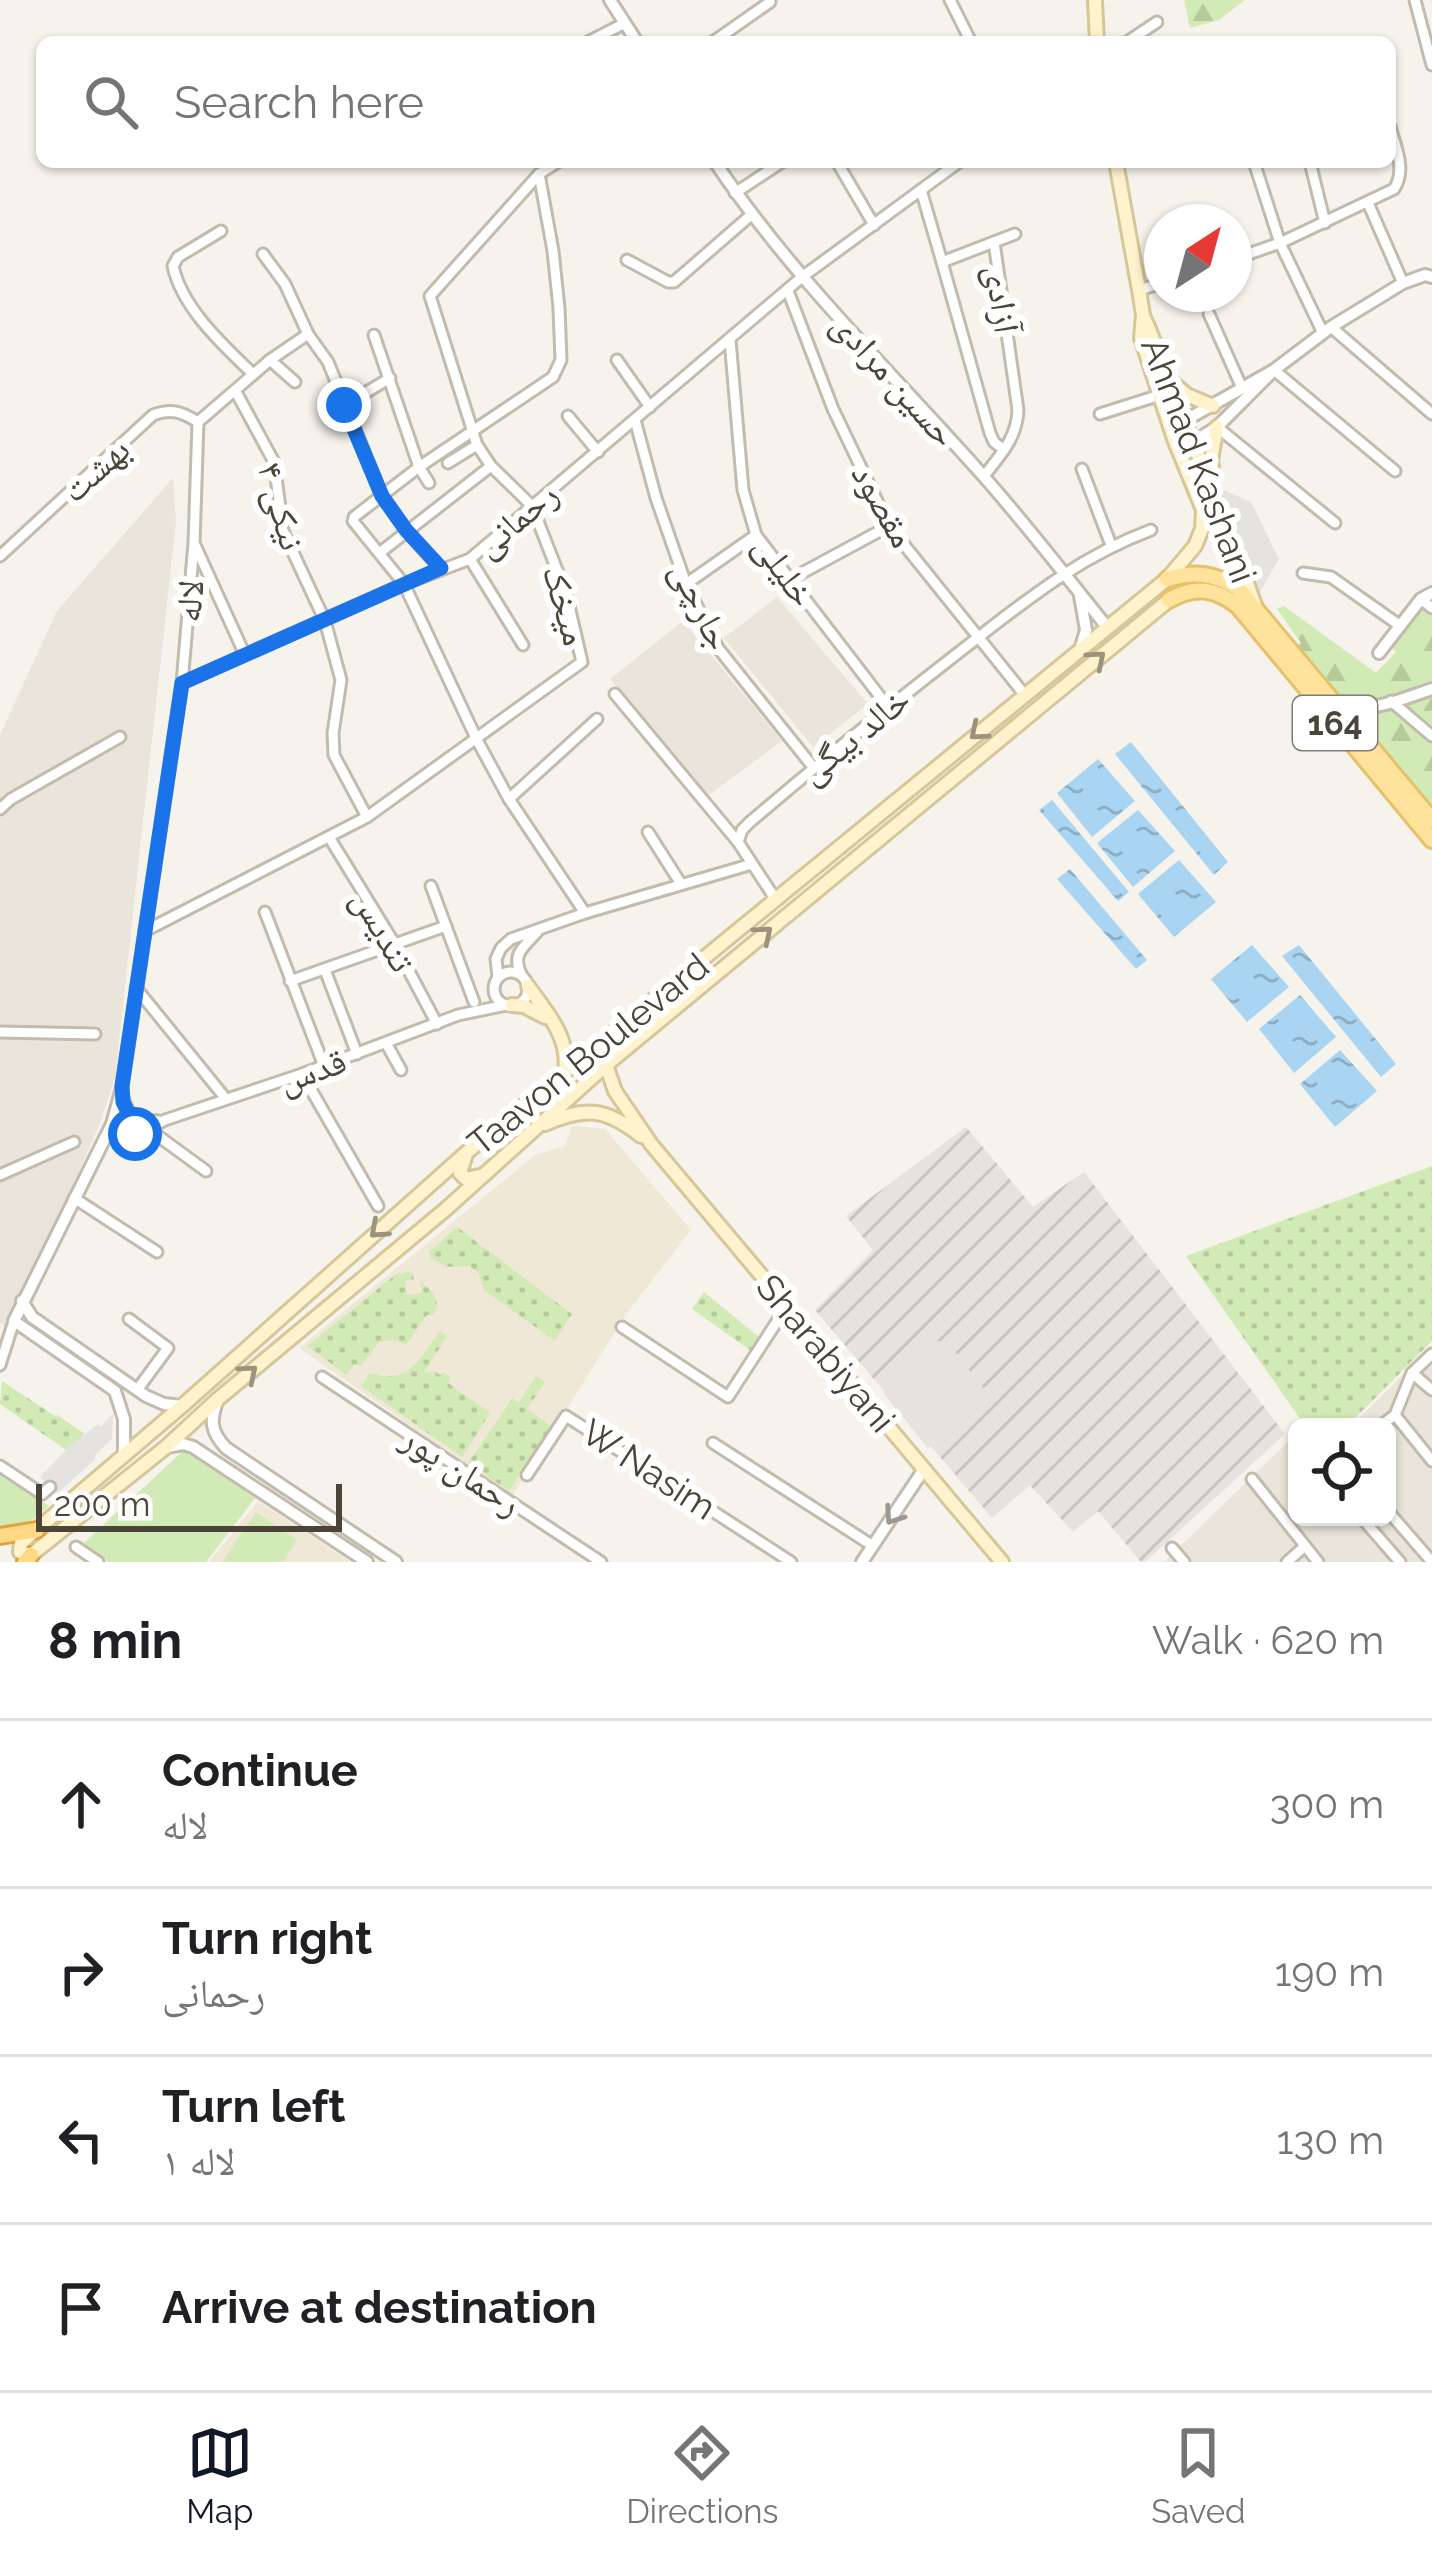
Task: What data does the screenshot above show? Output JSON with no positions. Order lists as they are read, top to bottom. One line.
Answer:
{"streets":{"main road":["Ahmad Kashani","164","Taavon Boulevard","Sharabiyani"],"street":["آزادی","حسین مرادی","بهشت","مقصود","نیکی ۴","رحمانی","خلیلی","لاله","میخک","جارچی","خالد بیگی","تندیس","قدس","W Nasim","رحمان پور"]},"crossings":[["آزادی","حسین مرادی"],["آزادی","رحمانی"],["حسین مرادی","رحمانی"],["حسین مرادی","خالد بیگی"],["حسین مرادی","Taavon Boulevard"],["Ahmad Kashani","164"],["Ahmad Kashani","Taavon Boulevard"],["بهشت","لاله"],["مقصود","رحمانی"],["مقصود","خالد بیگی"],["مقصود","Taavon Boulevard"],["نیکی ۴","رحمانی"],["رحمانی","خلیلی"],["رحمانی","لاله"],["رحمانی","میخک"],["رحمانی","جارچی"],["خلیلی","خالد بیگی"],["لاله","قدس"],["جارچی","خالد بیگی"],["164","Taavon Boulevard"],["تندیس","قدس"],["Taavon Boulevard","Sharabiyani"]],"scale_bar":"200 m","north":"top right","page":{"search":"Search here","scale":"200 m","heading":["8 min","Walk · 620 m"],"list":[["Continue","لاله","300 m"],["Turn right","رحمانی","190 m"],["Turn left","لاله ۱","130 m"],"Arrive at destination"],"nav":["Map","Directions","Saved"]}}
